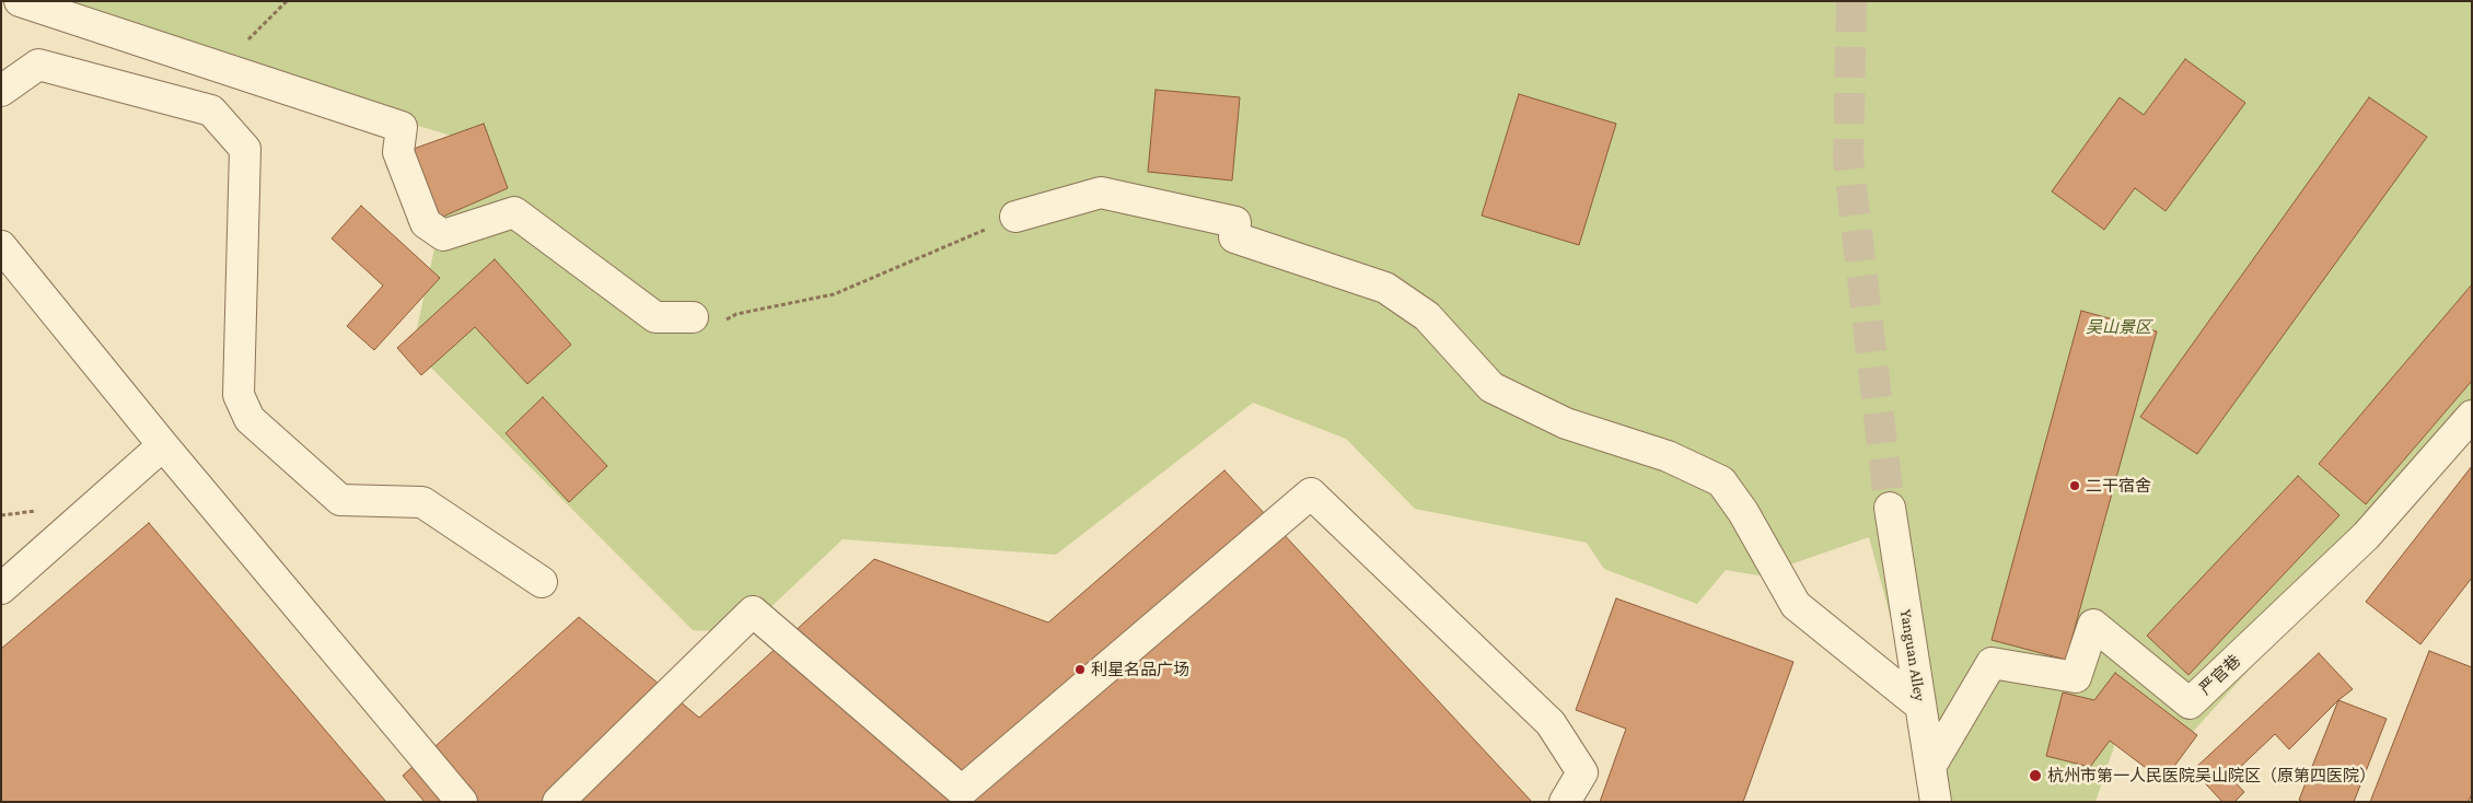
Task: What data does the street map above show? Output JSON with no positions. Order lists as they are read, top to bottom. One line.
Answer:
{"streets":{"street":["Yanguan Alley","严官巷"]},"crossings":[["Yanguan Alley","严官巷"]],"parks":["吴山景区"],"places":["二干宿舍","利星名品广场","杭州市第一人民医院吴山院区（原第四医院）"]}
